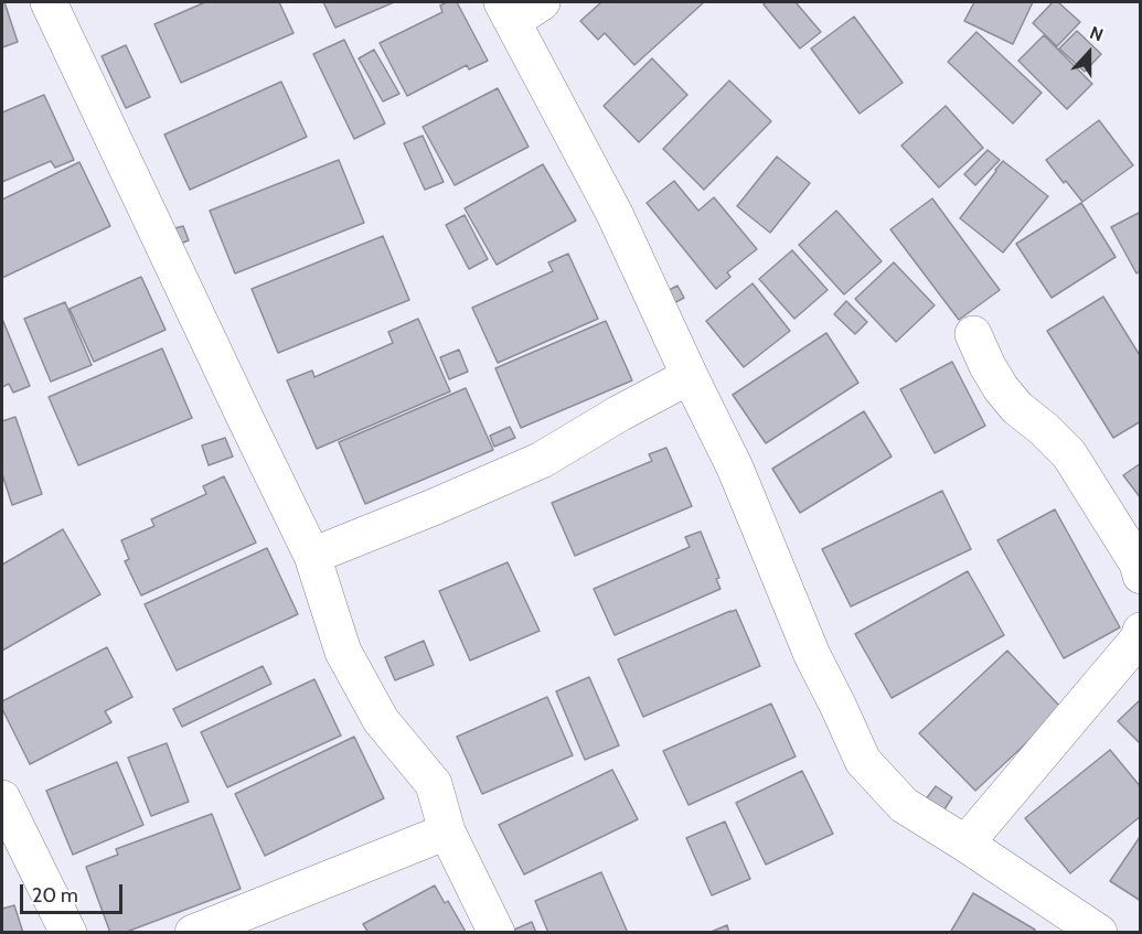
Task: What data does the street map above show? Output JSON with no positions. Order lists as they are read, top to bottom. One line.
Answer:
{"scale_bar":"20 m","north":"top"}
